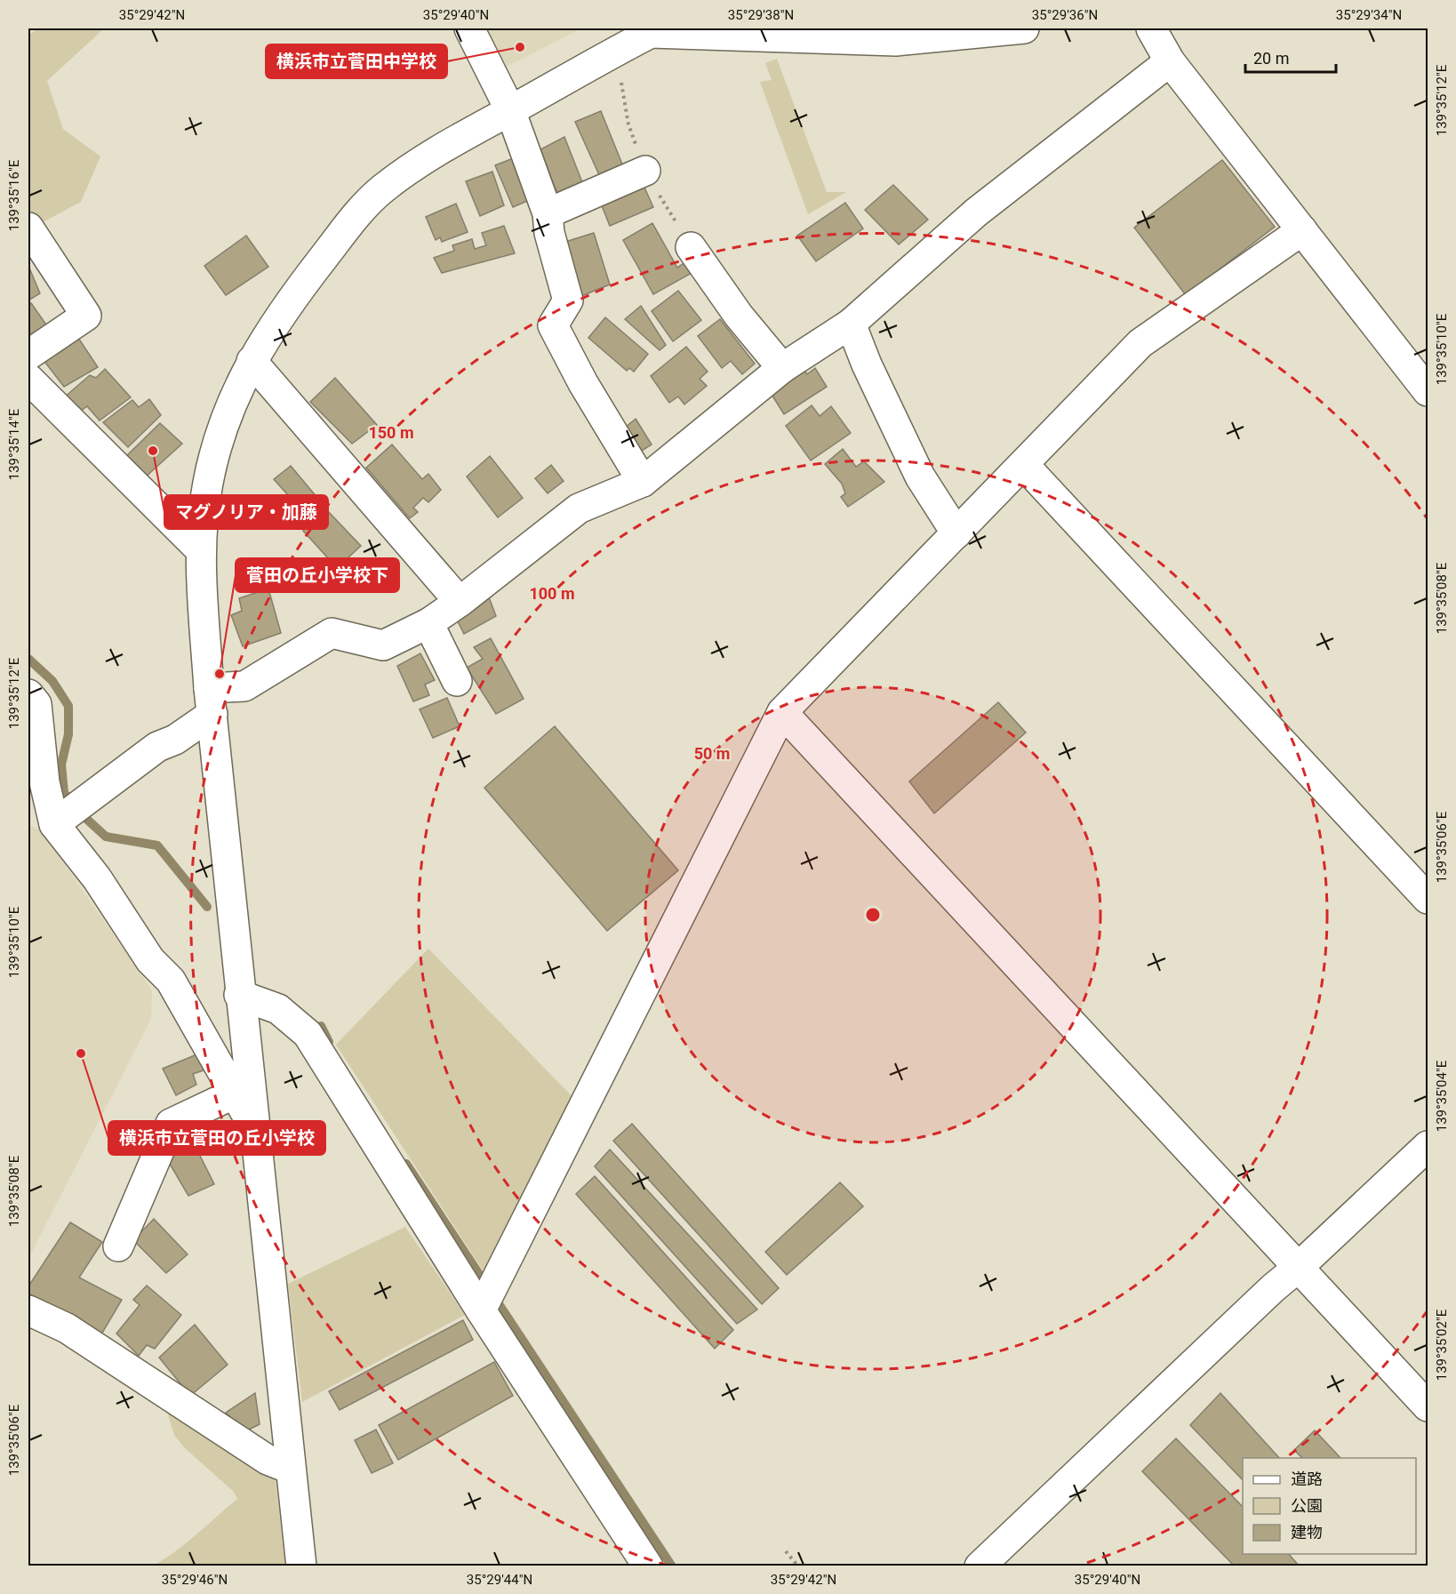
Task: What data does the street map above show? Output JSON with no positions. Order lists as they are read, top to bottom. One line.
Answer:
{"places":["横浜市立菅田中学校","マグノリア・加藤","菅田の丘小学校下","横浜市立菅田の丘小学校"],"legend":["道路","公園","建物"],"scale_bar":"20 m","coordinates":["35°29'42\"N","35°29'40\"N","35°29'38\"N","35°29'36\"N","35°29'34\"N","139°35'12\"E","139°35'16\"E","139°35'10\"E","139°35'14\"E","139°35'08\"E","139°35'06\"E","139°35'04\"E","139°35'02\"E","35°29'46\"N","35°29'44\"N"],"rings":["150 m","100 m","50 m"]}
